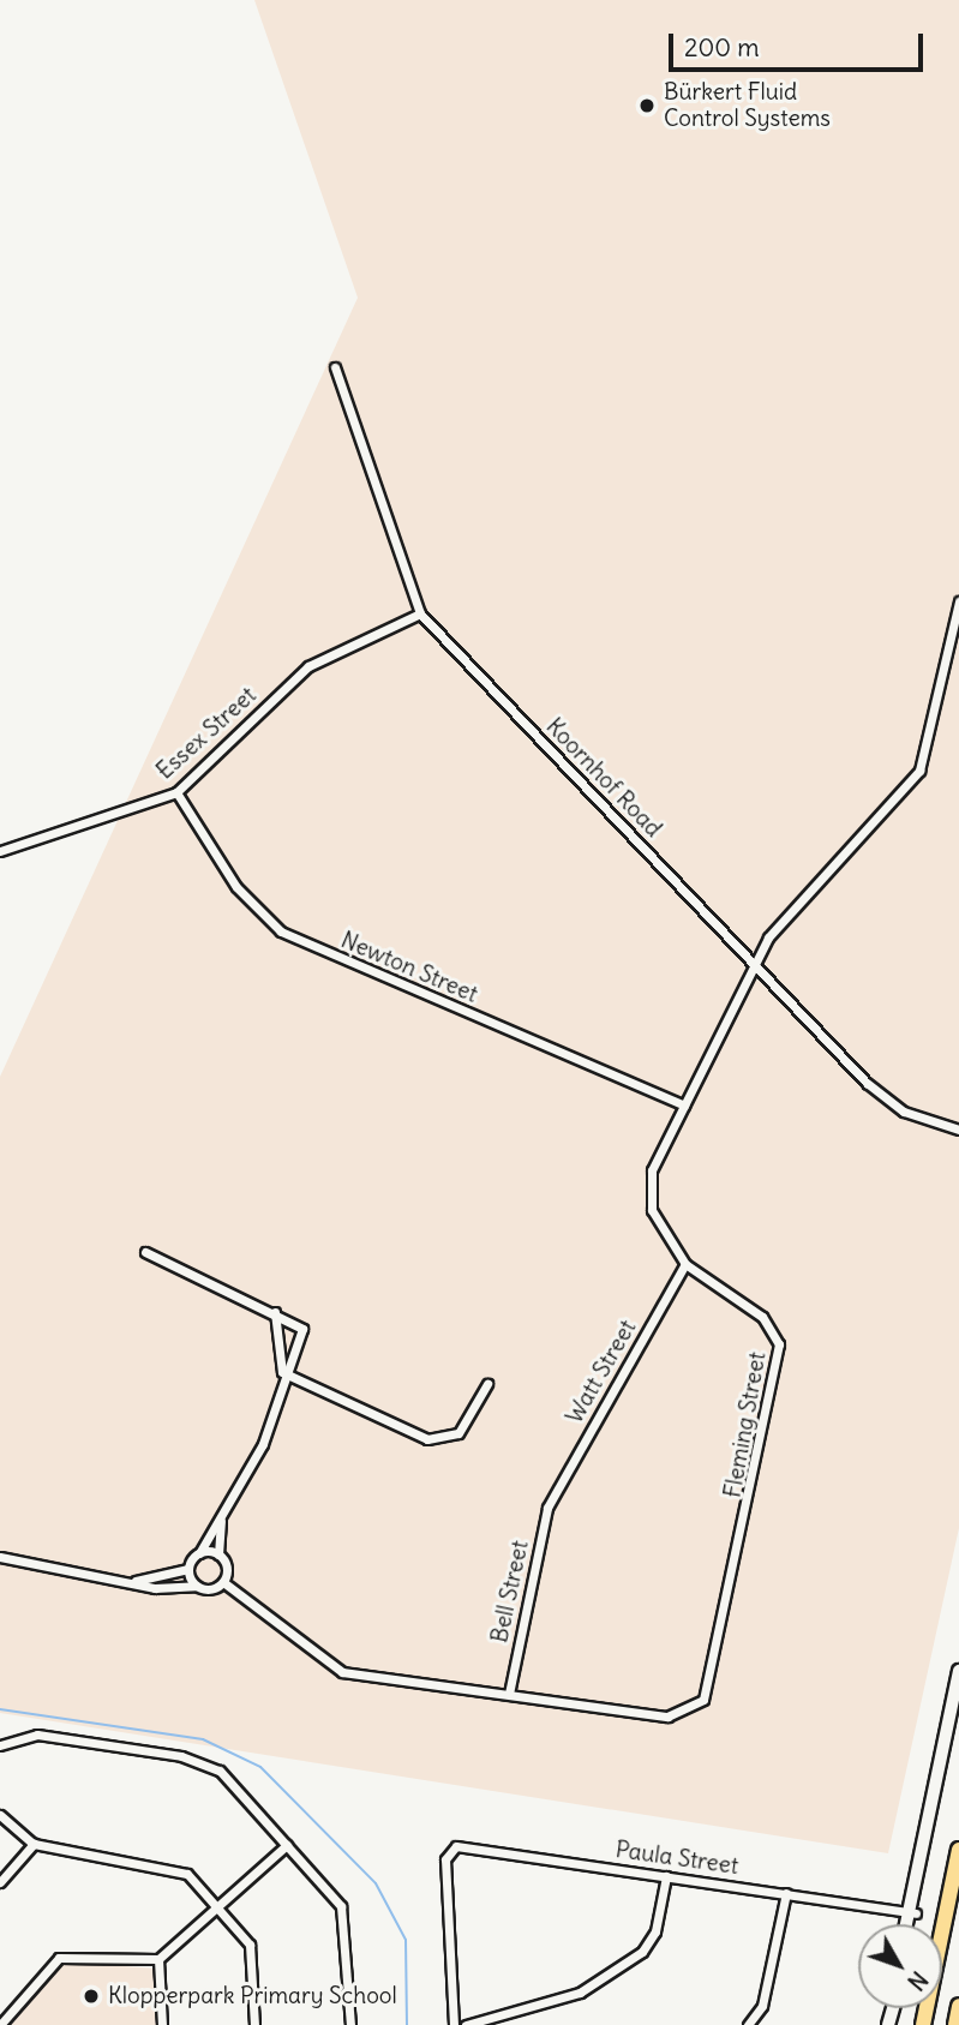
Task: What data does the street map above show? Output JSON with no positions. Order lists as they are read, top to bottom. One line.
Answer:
{"streets":{"street":["Essex Street","Koornhof Road","Newton Street","Watt Street","Fleming Street","Bell Street","Paula Street"]},"crossings":[["Essex Street","Koornhof Road"],["Essex Street","Newton Street"],["Koornhof Road","Fleming Street"],["Newton Street","Fleming Street"],["Watt Street","Fleming Street"],["Watt Street","Bell Street"],["Fleming Street","Bell Street"]],"places":["Bürkert Fluid Control Systems","Klopperpark Primary School"],"scale_bar":"200 m","north":"bottom right"}
